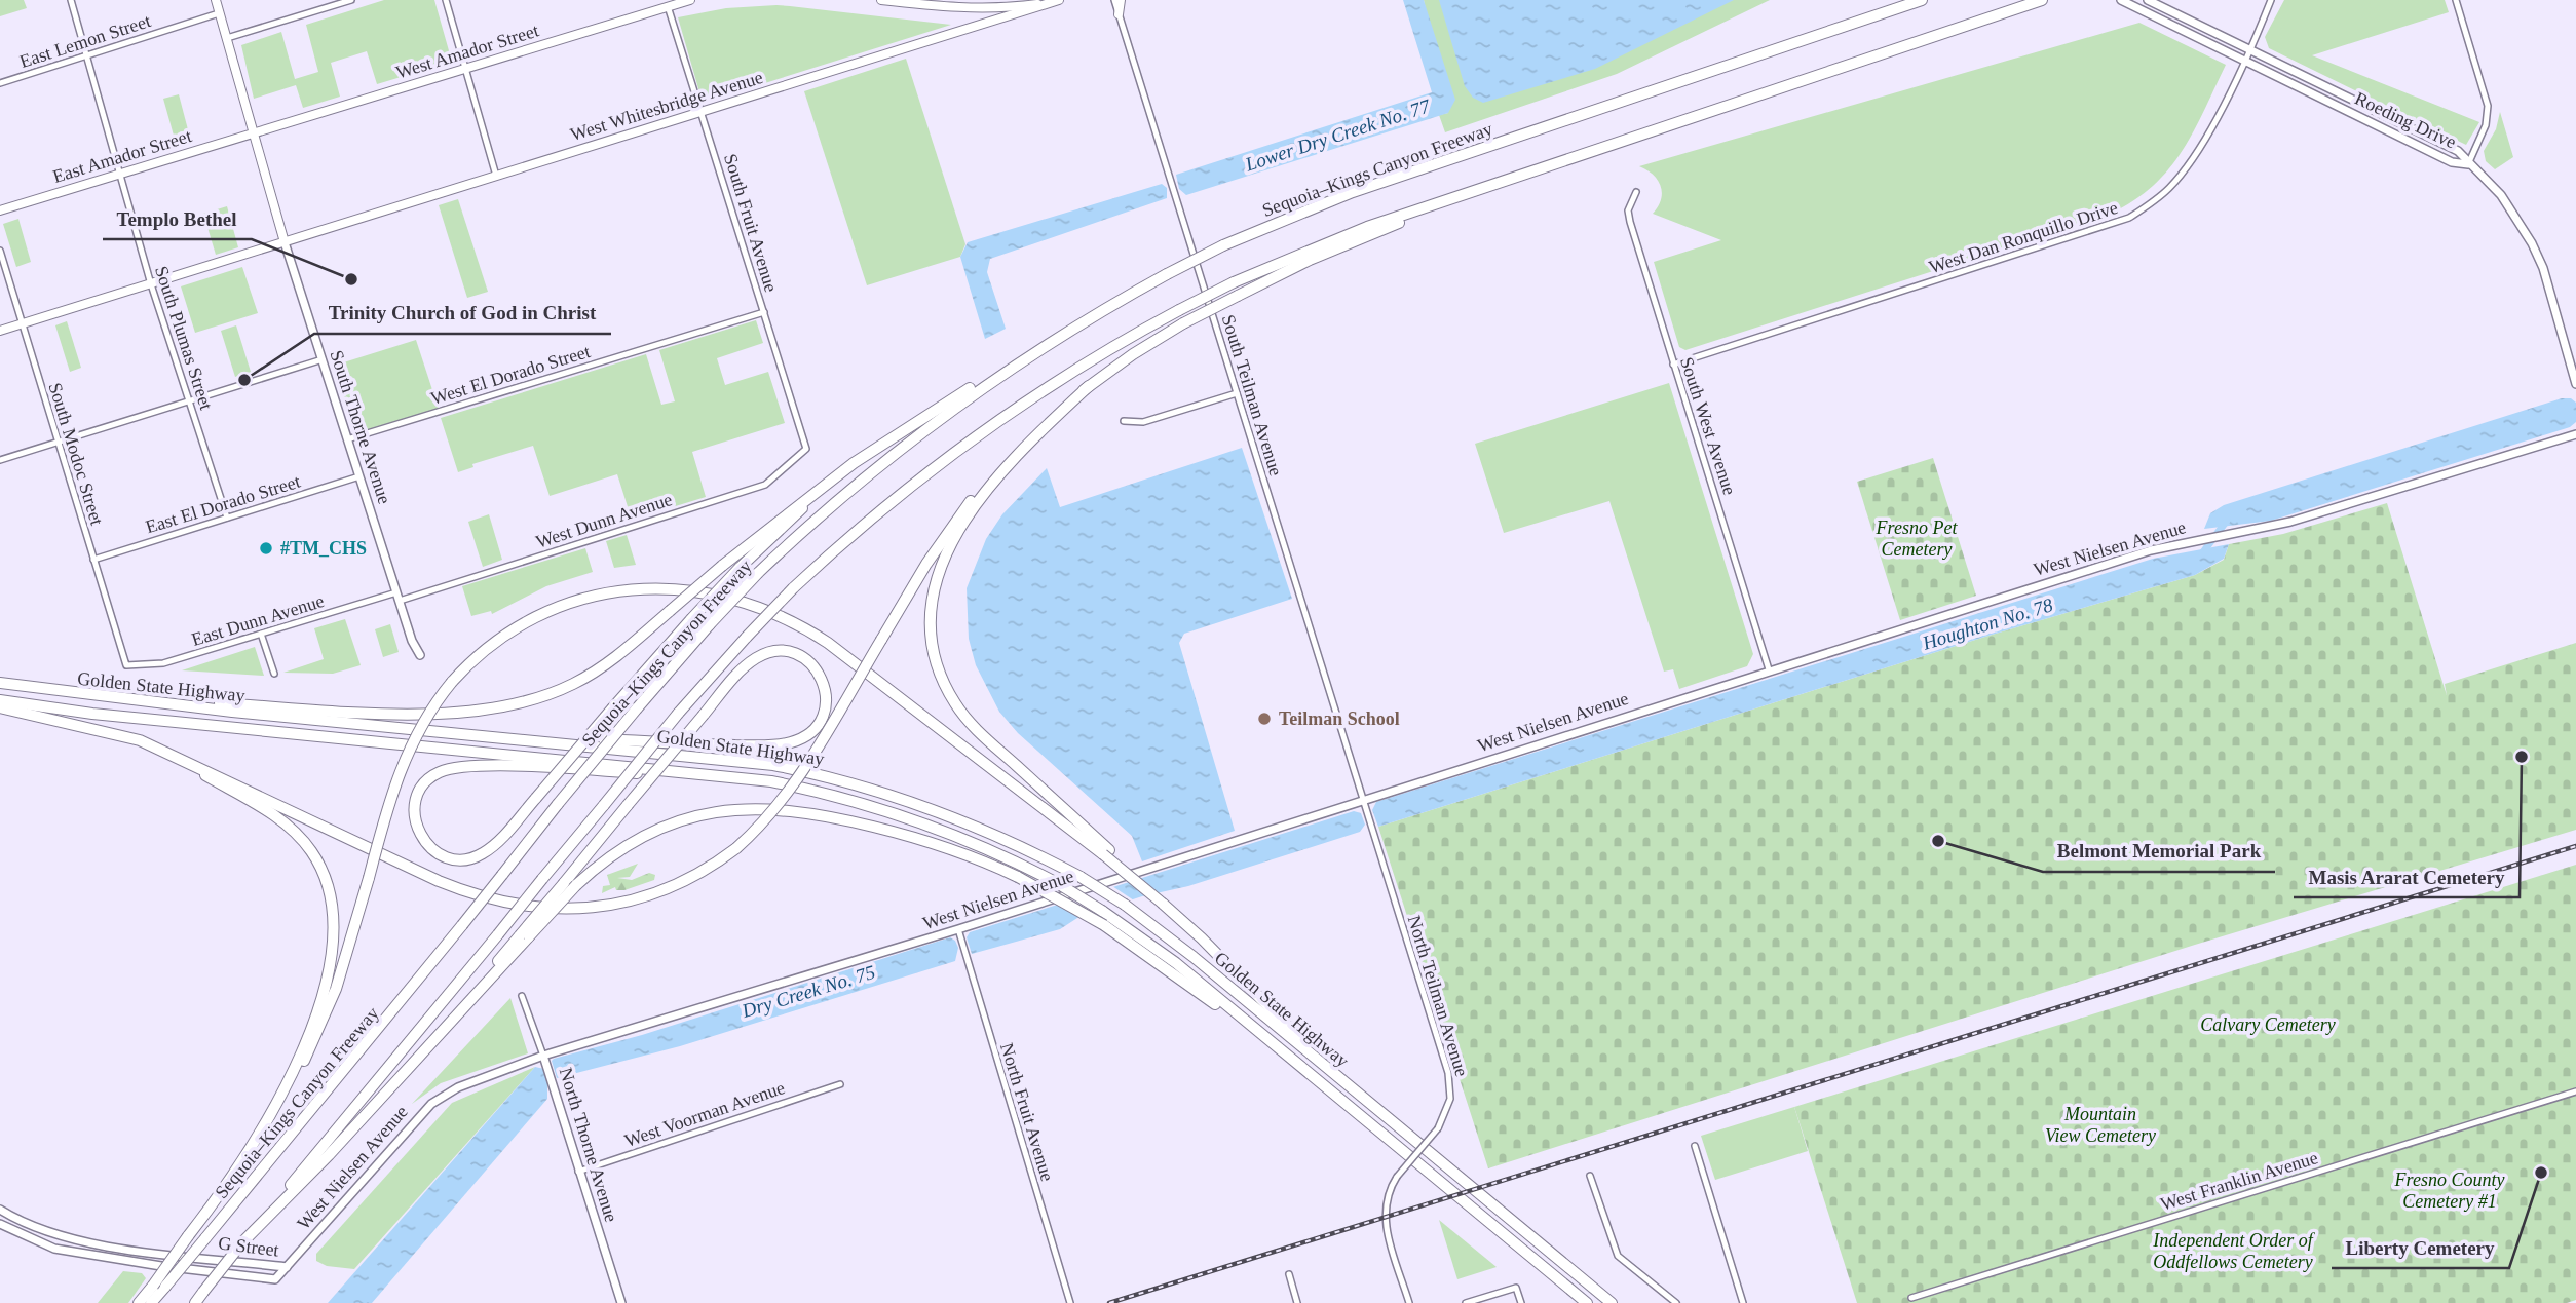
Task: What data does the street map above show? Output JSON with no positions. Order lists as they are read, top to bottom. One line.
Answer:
{"streets":{"highway":["Sequoia–Kings Canyon Freeway","Golden State Highway"],"main road":["West Amador Street","West Whitesbridge Avenue","East Amador Street","South Thorne Avenue"],"street":["East Lemon Street","Roeding Drive","South Fruit Avenue","West Dan Ronquillo Drive","South Plumas Street","West El Dorado Street","South Teilman Avenue","South West Avenue","South Modoc Street","East El Dorado Street","West Dunn Avenue","West Nielsen Avenue","East Dunn Avenue","North Teilman Avenue","North Fruit Avenue","West Voorman Avenue","North Thorne Avenue","West Franklin Avenue","G Street"]},"crossings":[["East Lemon Street","South Plumas Street"],["East Lemon Street","South Thorne Avenue"],["West Amador Street","East Amador Street"],["West Amador Street","South Fruit Avenue"],["West Amador Street","South Thorne Avenue"],["West Whitesbridge Avenue","South Fruit Avenue"],["West Whitesbridge Avenue","South Plumas Street"],["West Whitesbridge Avenue","South Thorne Avenue"],["West Whitesbridge Avenue","South Modoc Street"],["Roeding Drive","West Dan Ronquillo Drive"],["East Amador Street","South Plumas Street"],["East Amador Street","South Thorne Avenue"],["South Fruit Avenue","West El Dorado Street"],["South Fruit Avenue","West Dunn Avenue"],["West Dan Ronquillo Drive","South West Avenue"],["South Plumas Street","East El Dorado Street"],["West El Dorado Street","South Thorne Avenue"],["South Teilman Avenue","West Nielsen Avenue"],["South Teilman Avenue","North Teilman Avenue"],["South West Avenue","West Nielsen Avenue"],["South Thorne Avenue","East El Dorado Street"],["South Thorne Avenue","West Dunn Avenue"],["South Thorne Avenue","East Dunn Avenue"],["South Modoc Street","East El Dorado Street"],["South Modoc Street","East Dunn Avenue"],["West Dunn Avenue","East Dunn Avenue"],["West Nielsen Avenue","North Teilman Avenue"],["West Nielsen Avenue","North Fruit Avenue"],["West Nielsen Avenue","North Thorne Avenue"],["West Nielsen Avenue","G Street"],["West Voorman Avenue","North Thorne Avenue"]],"water":["Lower Dry Creek No. 77","Houghton No. 78","Dry Creek No. 75"],"parks":["Fresno Pet Cemetery","Calvary Cemetery","Mountain View Cemetery","Fresno County Cemetery #1","Independent Order of Oddfellows Cemetery"],"places":["Templo Bethel","Trinity Church of God in Christ","#TM_CHS","Teilman School","Masis Ararat Cemetery","Belmont Memorial Park","Liberty Cemetery"]}
